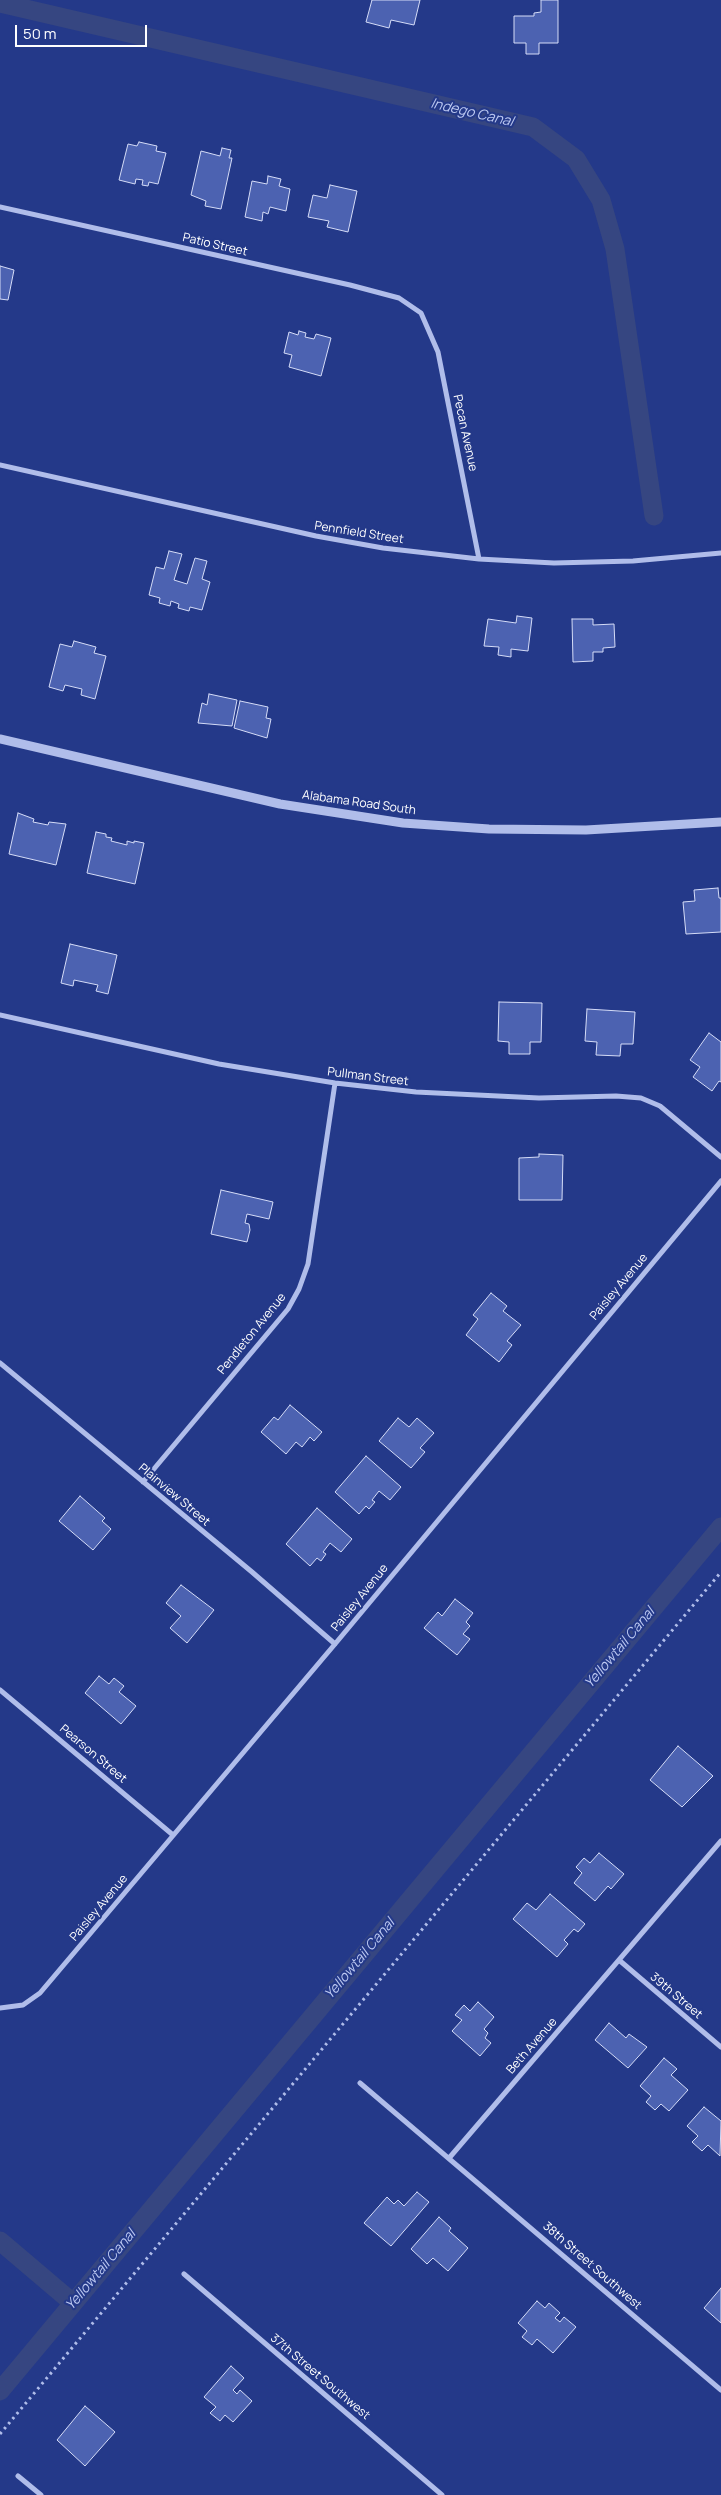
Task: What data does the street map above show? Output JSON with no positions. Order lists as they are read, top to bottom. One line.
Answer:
{"streets":{"street":["Patio Street","Pecan Avenue","Pennfield Street","Alabama Road South","Pullman Street","Paisley Avenue","Pendleton Avenue","Plainview Street","Pearson Street","39th Street","Beth Avenue","38th Street Southwest","37th Street Southwest"]},"crossings":[["Patio Street","Pecan Avenue"],["Pecan Avenue","Pennfield Street"],["Pullman Street","Pendleton Avenue"],["Paisley Avenue","Plainview Street"],["Paisley Avenue","Pearson Street"],["Pendleton Avenue","Plainview Street"],["39th Street","Beth Avenue"],["Beth Avenue","38th Street Southwest"]],"water":["Indego Canal","Yellowtail Canal"],"scale_bar":"50 m"}
